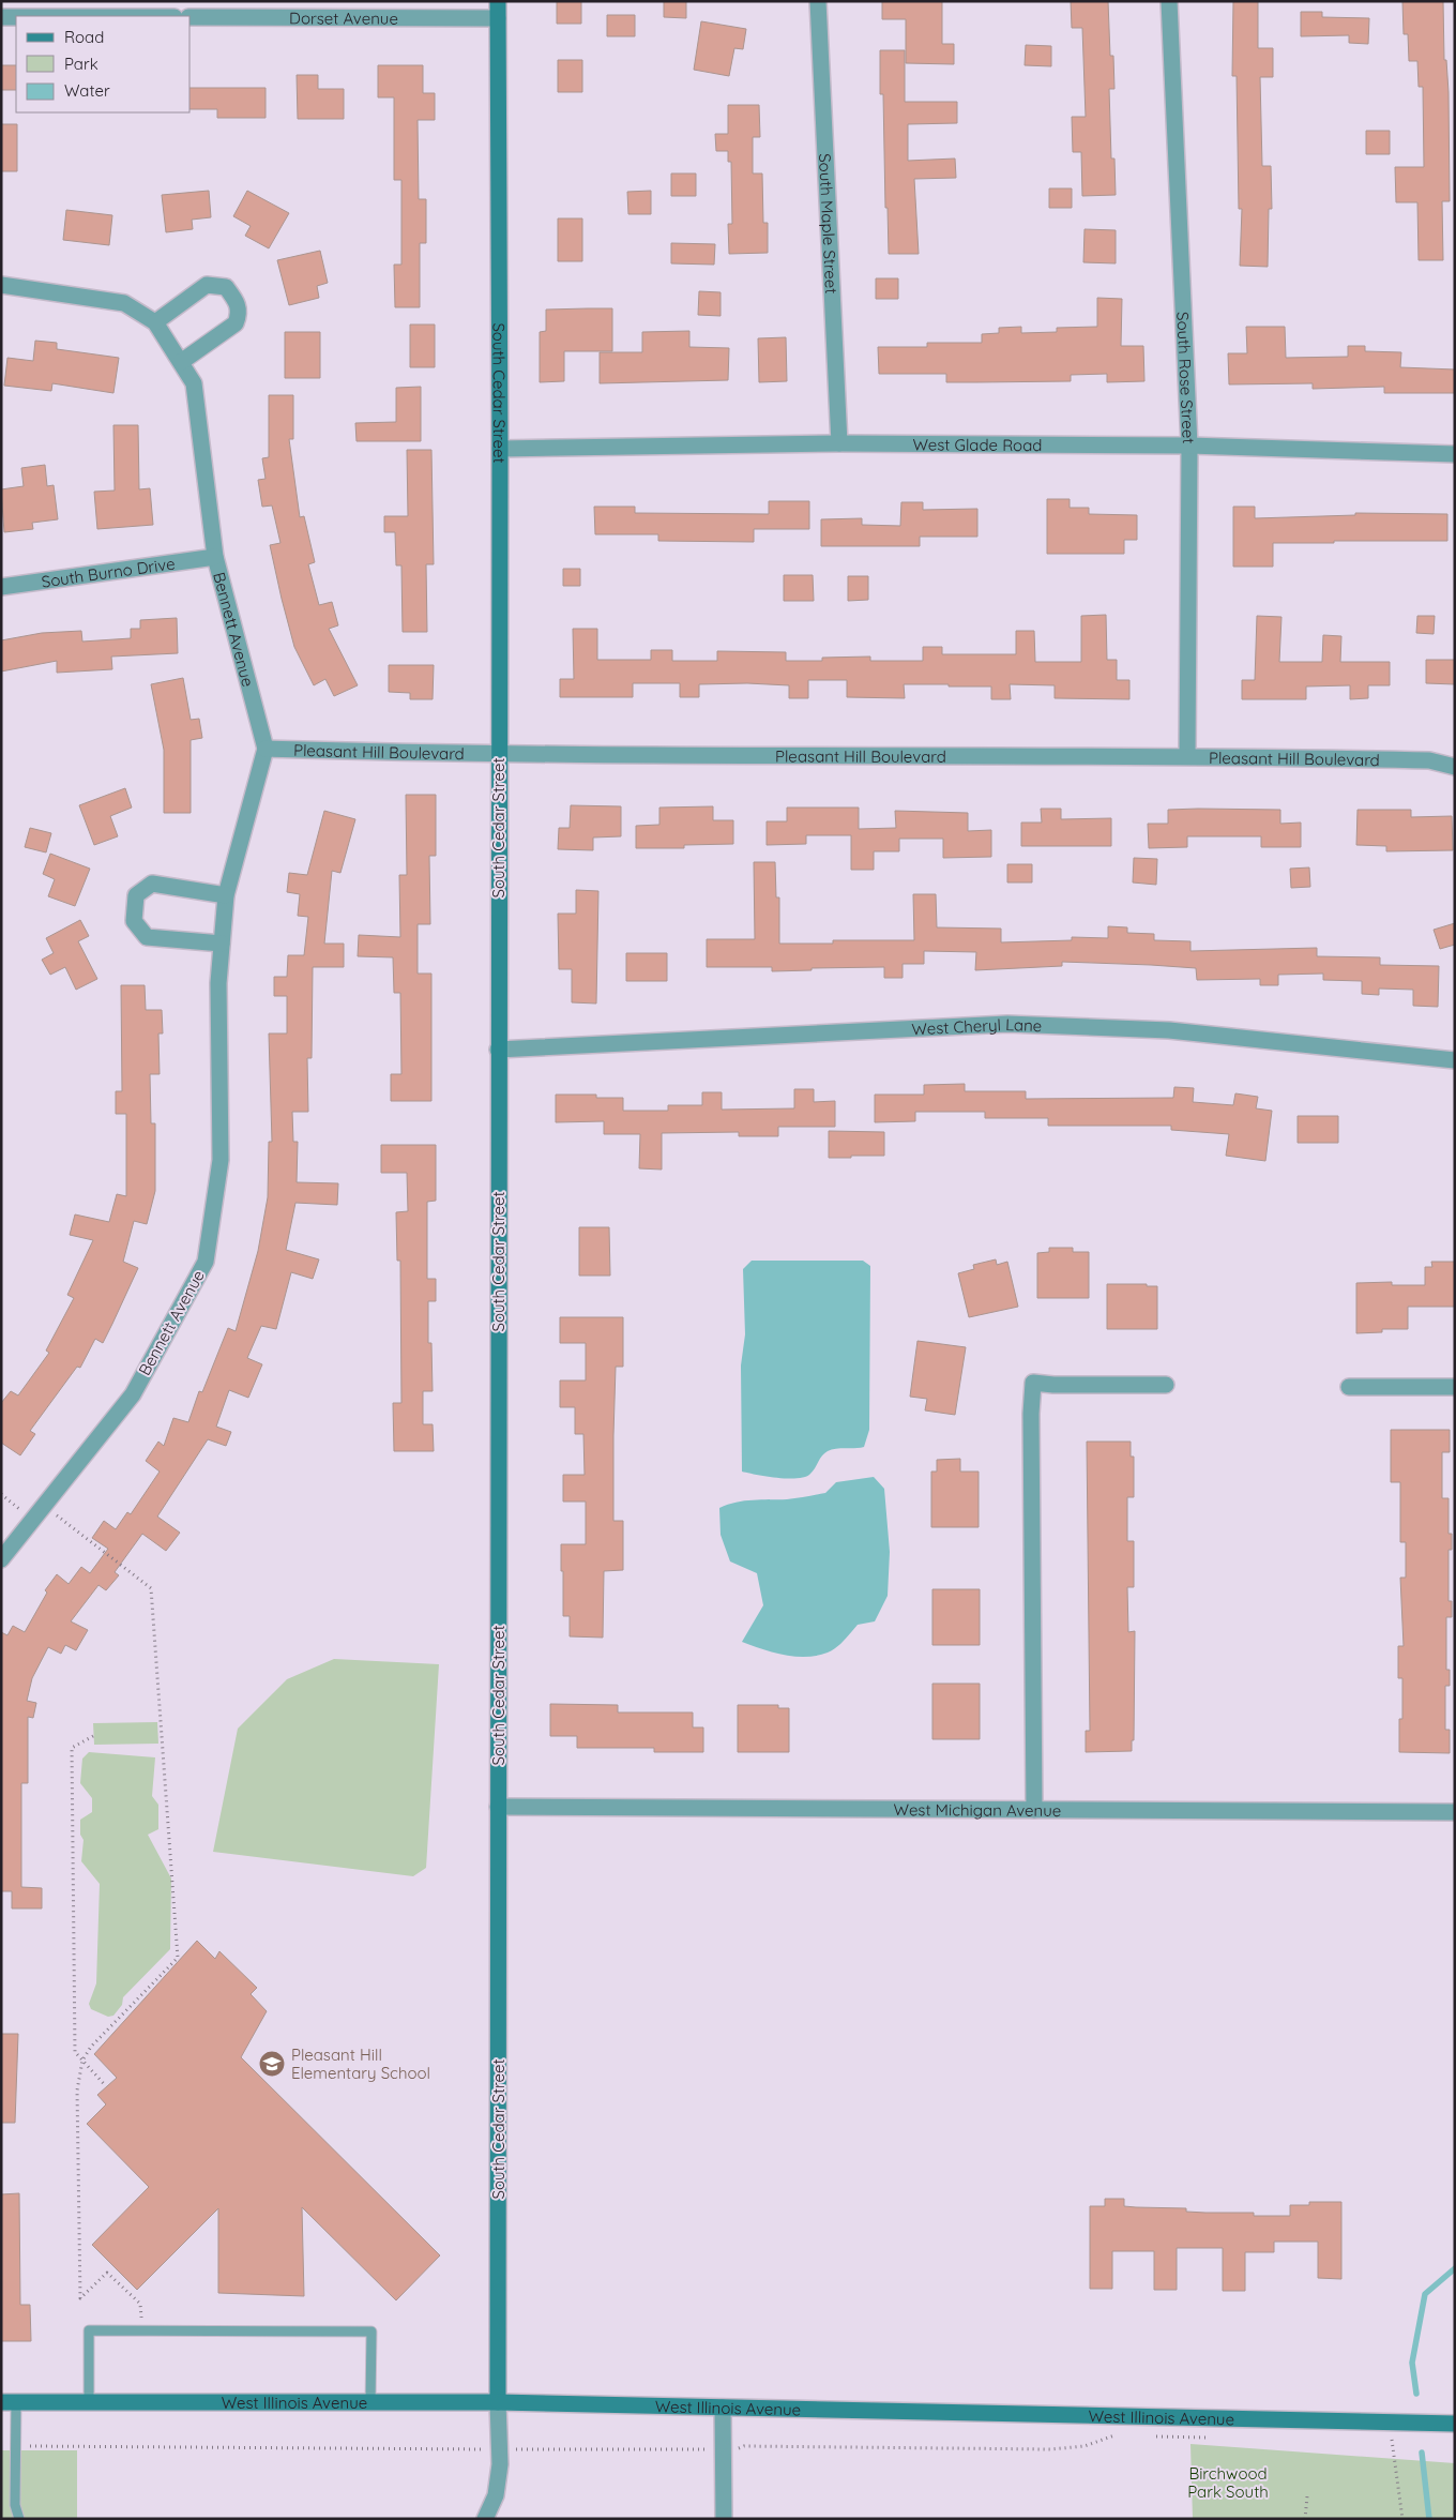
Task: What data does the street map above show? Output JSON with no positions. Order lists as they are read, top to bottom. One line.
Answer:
{"streets":{"street":["Dorset Avenue","South Maple Street","South Rose Street","South Cedar Street","West Glade Road","South Burno Drive","Bennett Avenue","Pleasant Hill Boulevard","West Cheryl Lane","West Michigan Avenue","West Illinois Avenue"]},"crossings":[["Dorset Avenue","South Cedar Street"],["South Maple Street","West Glade Road"],["South Rose Street","West Glade Road"],["South Rose Street","Pleasant Hill Boulevard"],["South Cedar Street","West Glade Road"],["South Cedar Street","Pleasant Hill Boulevard"],["South Cedar Street","West Cheryl Lane"],["South Cedar Street","West Michigan Avenue"],["South Cedar Street","West Illinois Avenue"],["South Burno Drive","Bennett Avenue"],["Bennett Avenue","Pleasant Hill Boulevard"]],"parks":["Birchwood Park South"],"places":{"school or university":["Pleasant Hill Elementary School"]},"legend":["Road","Park","Water"]}
